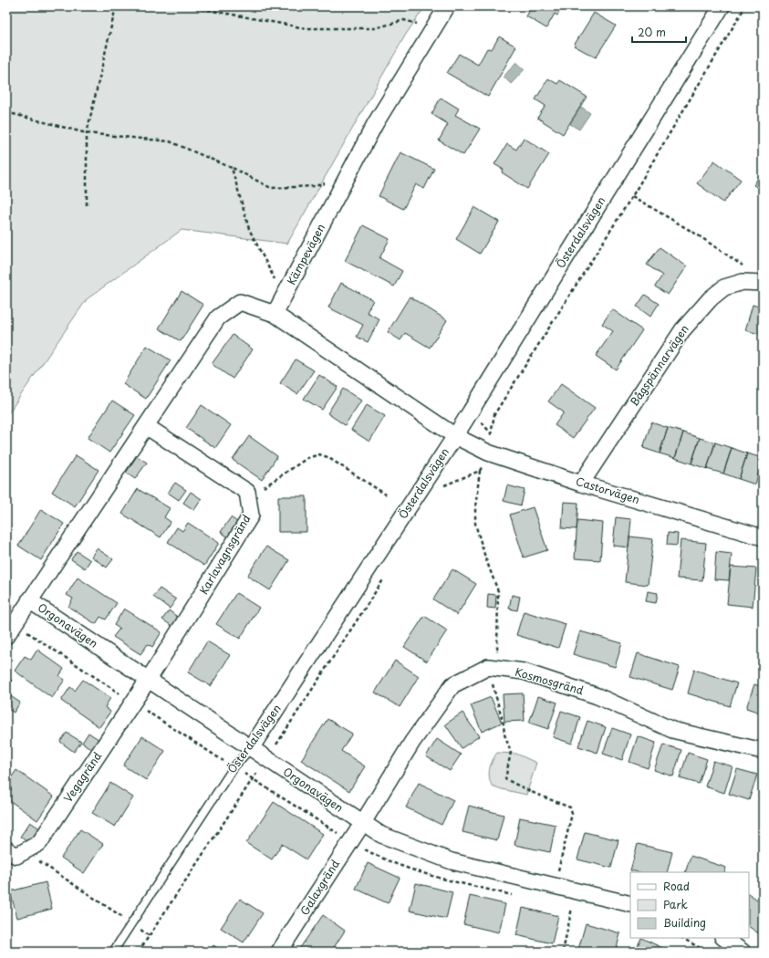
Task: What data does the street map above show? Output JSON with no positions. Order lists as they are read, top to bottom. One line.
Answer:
{"streets":{"street":["Österdalsvägen","Kämpevägen","Bågspännarvägen","Castorvägen","Karlavagnsgränd","Orgonavägen","Kosmosgränd","Vegagränd","Galaxgränd"]},"crossings":[["Österdalsvägen","Castorvägen"],["Österdalsvägen","Orgonavägen"],["Bågspännarvägen","Castorvägen"],["Karlavagnsgränd","Orgonavägen"],["Karlavagnsgränd","Vegagränd"],["Orgonavägen","Kosmosgränd"],["Orgonavägen","Vegagränd"],["Orgonavägen","Galaxgränd"],["Kosmosgränd","Galaxgränd"]],"legend":["Road","Park","Building"],"scale_bar":"20 m"}
